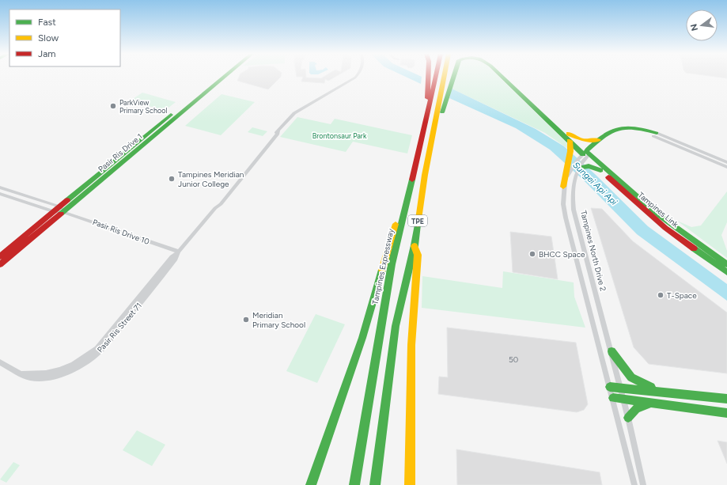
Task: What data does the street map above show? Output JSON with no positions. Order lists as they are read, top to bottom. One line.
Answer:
{"streets":{"main road":["Pasir Ris Drive 1","Tampines Link","TPE","Tampines North Drive 2","Tampines Expressway"],"street":["Pasir Ris Drive 10","Pasir Ris Street 71"]},"crossings":[["Pasir Ris Drive 1","Pasir Ris Drive 10"],["Tampines Link","Tampines North Drive 2"],["Pasir Ris Drive 10","Pasir Ris Street 71"]],"water":["Sungei Api Api"],"parks":["Brontonsaur Park"],"places":["ParkView Primary School","Tampines Meridian Junior College","BHCC Space","T-Space","Meridian Primary School"],"house_numbers":["50"],"legend":["Fast","Slow","Jam"],"north":"left"}
